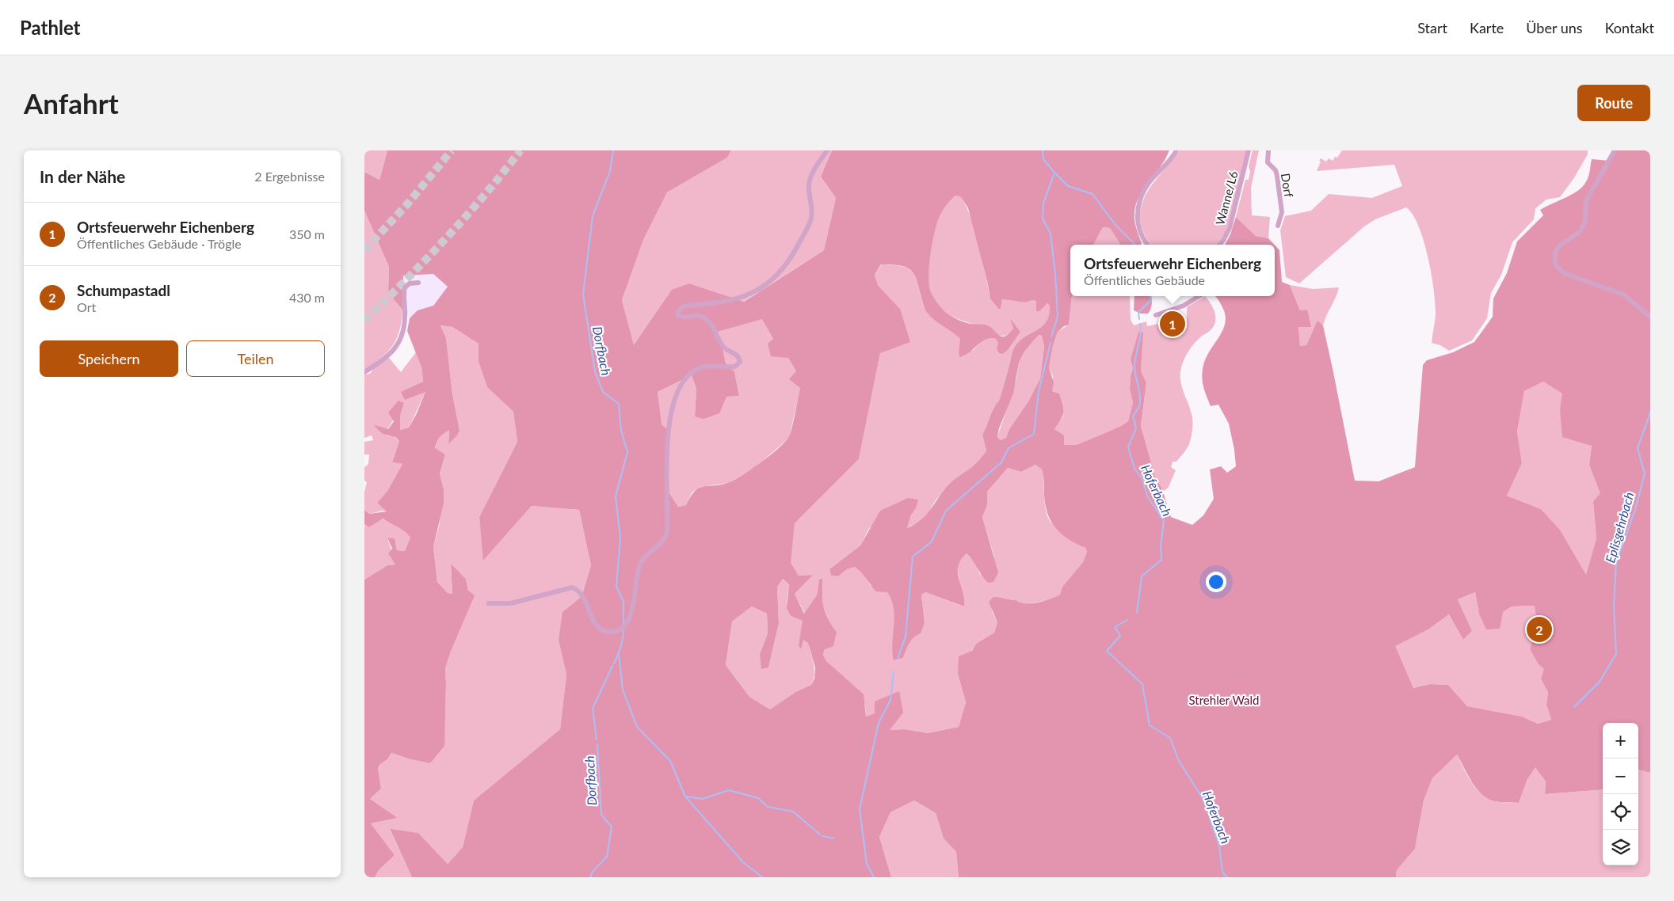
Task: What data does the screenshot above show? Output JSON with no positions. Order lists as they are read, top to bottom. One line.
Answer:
{"streets":{"street":["Dorf","Wanne/L6"]},"water":["Dorfbach","Hoferbach","Eplisgehrbach"],"parks":["Strehler Wald"],"page":{"header":"Pathlet","nav":["Start","Karte","Über uns","Kontakt"],"buttons":["Route",["Speichern","Teilen"]],"title":"Anfahrt","heading":["In der Nähe","2 Ergebnisse"],"list":[{"mark":"1","name":"Ortsfeuerwehr Eichenberg","note":"Öffentliches Gebäude · Trögle","value":"350 m"},{"mark":"2","name":"Schumpastadl","note":"Ort","value":"430 m"}],"popup":["Ortsfeuerwehr Eichenberg","Öffentliches Gebäude"],"pins":["1","2"],"map_buttons":["+","−"]}}
